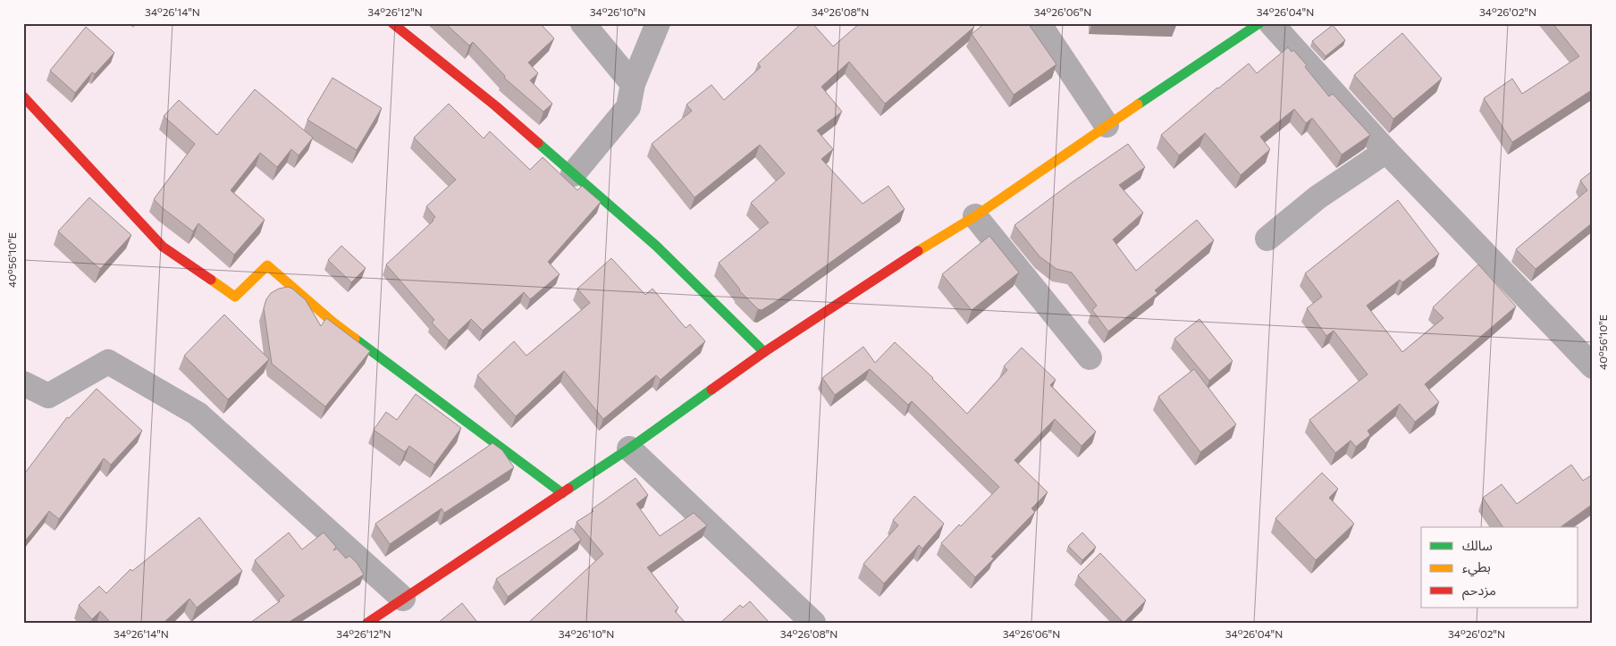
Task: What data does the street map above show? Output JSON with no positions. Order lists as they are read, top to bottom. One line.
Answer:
{"legend":["سالك","بطيء","مزدحم"],"coordinates":["34°26'14\"N","34°26'12\"N","34°26'10\"N","34°26'08\"N","34°26'06\"N","34°26'04\"N","34°26'02\"N","40°56'10\"E"]}
